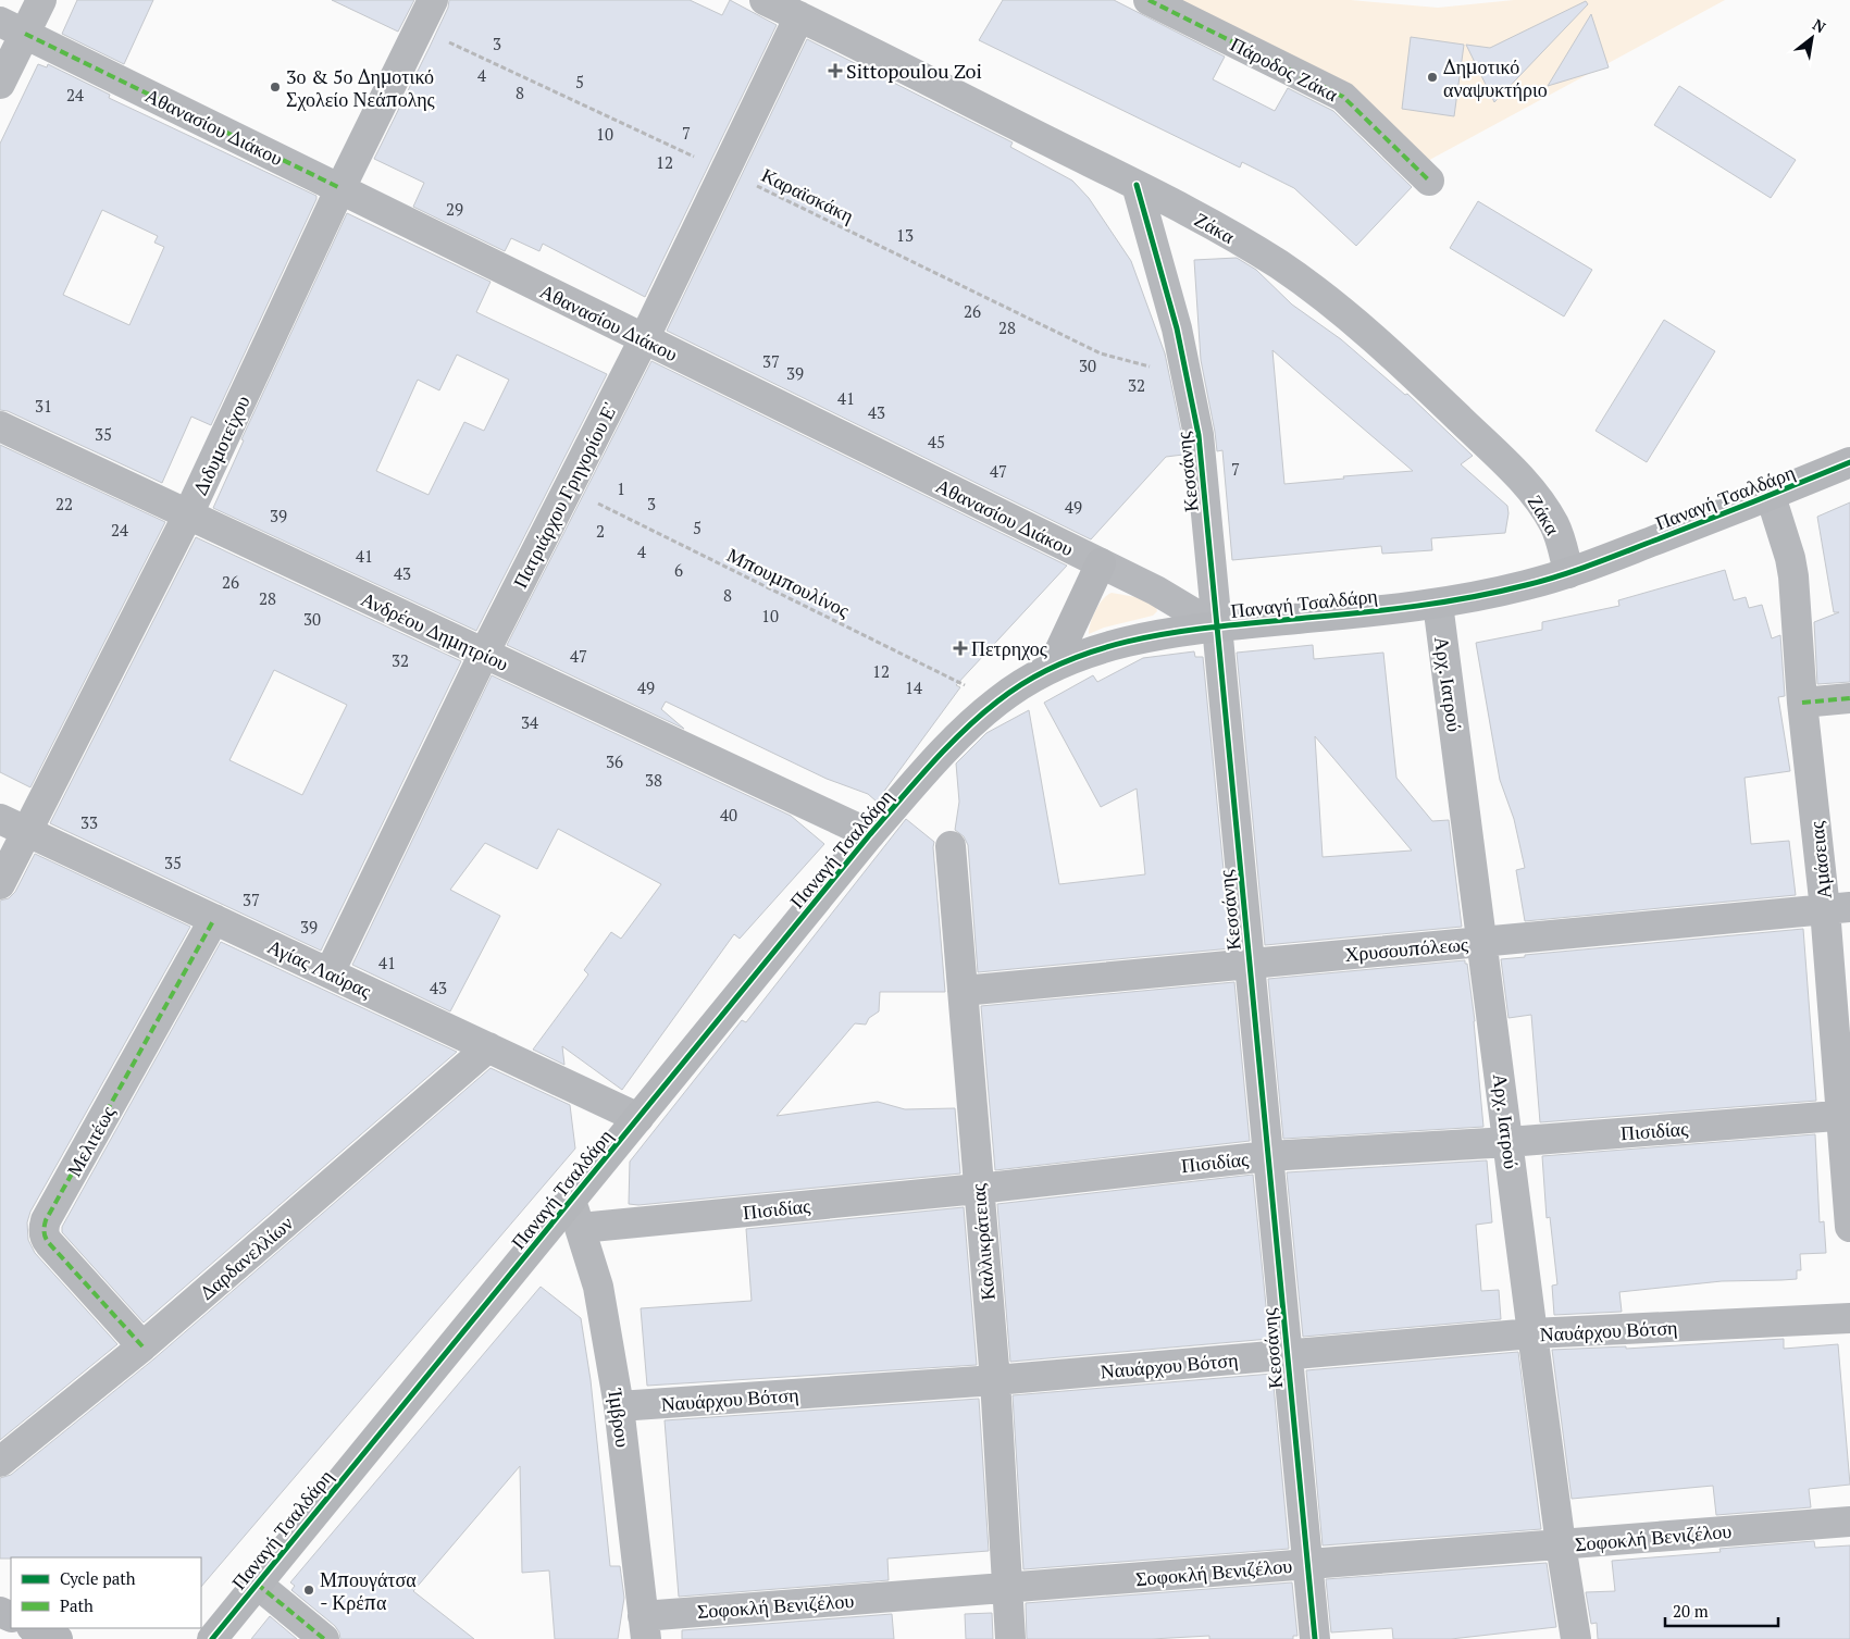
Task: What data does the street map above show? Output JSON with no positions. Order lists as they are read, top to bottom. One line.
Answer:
{"streets":{"street":["Πάροδος Ζάκα","Αθανασίου Διάκου","Ζάκα","Διδυμοτείχου","Κεσσάνης","Πατριάρχου Γρηγορίου Ε'","Παναγή Τσαλδάρη","Ανδρέου Δημητρίου","Αρχ. Ιατρού","Αμάσειας","Χρυσουπόλεως","Αγίας Λαύρας","Πισιδίας","Μελιτέως","Καλλικράτειας","Δαρδανελλίων","Ναυάρχου Βότση","Ίμβρου","Σοφοκλή Βενιζέλου"],"path":["Καραϊσκάκη","Μπουμπουλίνος"]},"crossings":[["Αθανασίου Διάκου","Διδυμοτείχου"],["Αθανασίου Διάκου","Κεσσάνης"],["Αθανασίου Διάκου","Πατριάρχου Γρηγορίου Ε'"],["Αθανασίου Διάκου","Παναγή Τσαλδάρη"],["Καραϊσκάκη","Διδυμοτείχου"],["Καραϊσκάκη","Κεσσάνης"],["Καραϊσκάκη","Πατριάρχου Γρηγορίου Ε'"],["Ζάκα","Κεσσάνης"],["Ζάκα","Πατριάρχου Γρηγορίου Ε'"],["Ζάκα","Παναγή Τσαλδάρη"],["Διδυμοτείχου","Ανδρέου Δημητρίου"],["Διδυμοτείχου","Αγίας Λαύρας"],["Κεσσάνης","Παναγή Τσαλδάρη"],["Κεσσάνης","Χρυσουπόλεως"],["Κεσσάνης","Πισιδίας"],["Κεσσάνης","Ναυάρχου Βότση"],["Κεσσάνης","Σοφοκλή Βενιζέλου"],["Πατριάρχου Γρηγορίου Ε'","Μπουμπουλίνος"],["Πατριάρχου Γρηγορίου Ε'","Ανδρέου Δημητρίου"],["Πατριάρχου Γρηγορίου Ε'","Αγίας Λαύρας"],["Παναγή Τσαλδάρη","Μπουμπουλίνος"],["Παναγή Τσαλδάρη","Ανδρέου Δημητρίου"],["Παναγή Τσαλδάρη","Αρχ. Ιατρού"],["Παναγή Τσαλδάρη","Αμάσειας"],["Παναγή Τσαλδάρη","Αγίας Λαύρας"],["Παναγή Τσαλδάρη","Πισιδίας"],["Παναγή Τσαλδάρη","Ίμβρου"],["Αρχ. Ιατρού","Χρυσουπόλεως"],["Αρχ. Ιατρού","Πισιδίας"],["Αρχ. Ιατρού","Ναυάρχου Βότση"],["Αρχ. Ιατρού","Σοφοκλή Βενιζέλου"],["Αμάσειας","Χρυσουπόλεως"],["Αμάσειας","Πισιδίας"],["Χρυσουπόλεως","Καλλικράτειας"],["Αγίας Λαύρας","Μελιτέως"],["Αγίας Λαύρας","Δαρδανελλίων"],["Πισιδίας","Καλλικράτειας"],["Πισιδίας","Ίμβρου"],["Μελιτέως","Δαρδανελλίων"],["Καλλικράτειας","Ναυάρχου Βότση"],["Καλλικράτειας","Σοφοκλή Βενιζέλου"],["Ναυάρχου Βότση","Ίμβρου"],["Ίμβρου","Σοφοκλή Βενιζέλου"]],"places":{"health":["Sittopoulou Zoi","Πετρηχος"],"other":["Δημοτικό αναψυκτήριο","3ο & 5ο Δημοτικό Σχολείο Νεάπολης","Μπουγάτσα - Κρέπα"]},"house_numbers":["3","4","5","8","24","7","10","12","29","13","26","28","37","30","39","32","41","31","43","35","45","7","47","1","22","3","49","39","5","24","2","4","41","6","43","26","8","28","10","30","47","32","12","49","14","34","36","38","40","33","35","37","39","41","43"],"legend":["Cycle path","Path"],"scale_bar":"20 m","north":"top right"}
